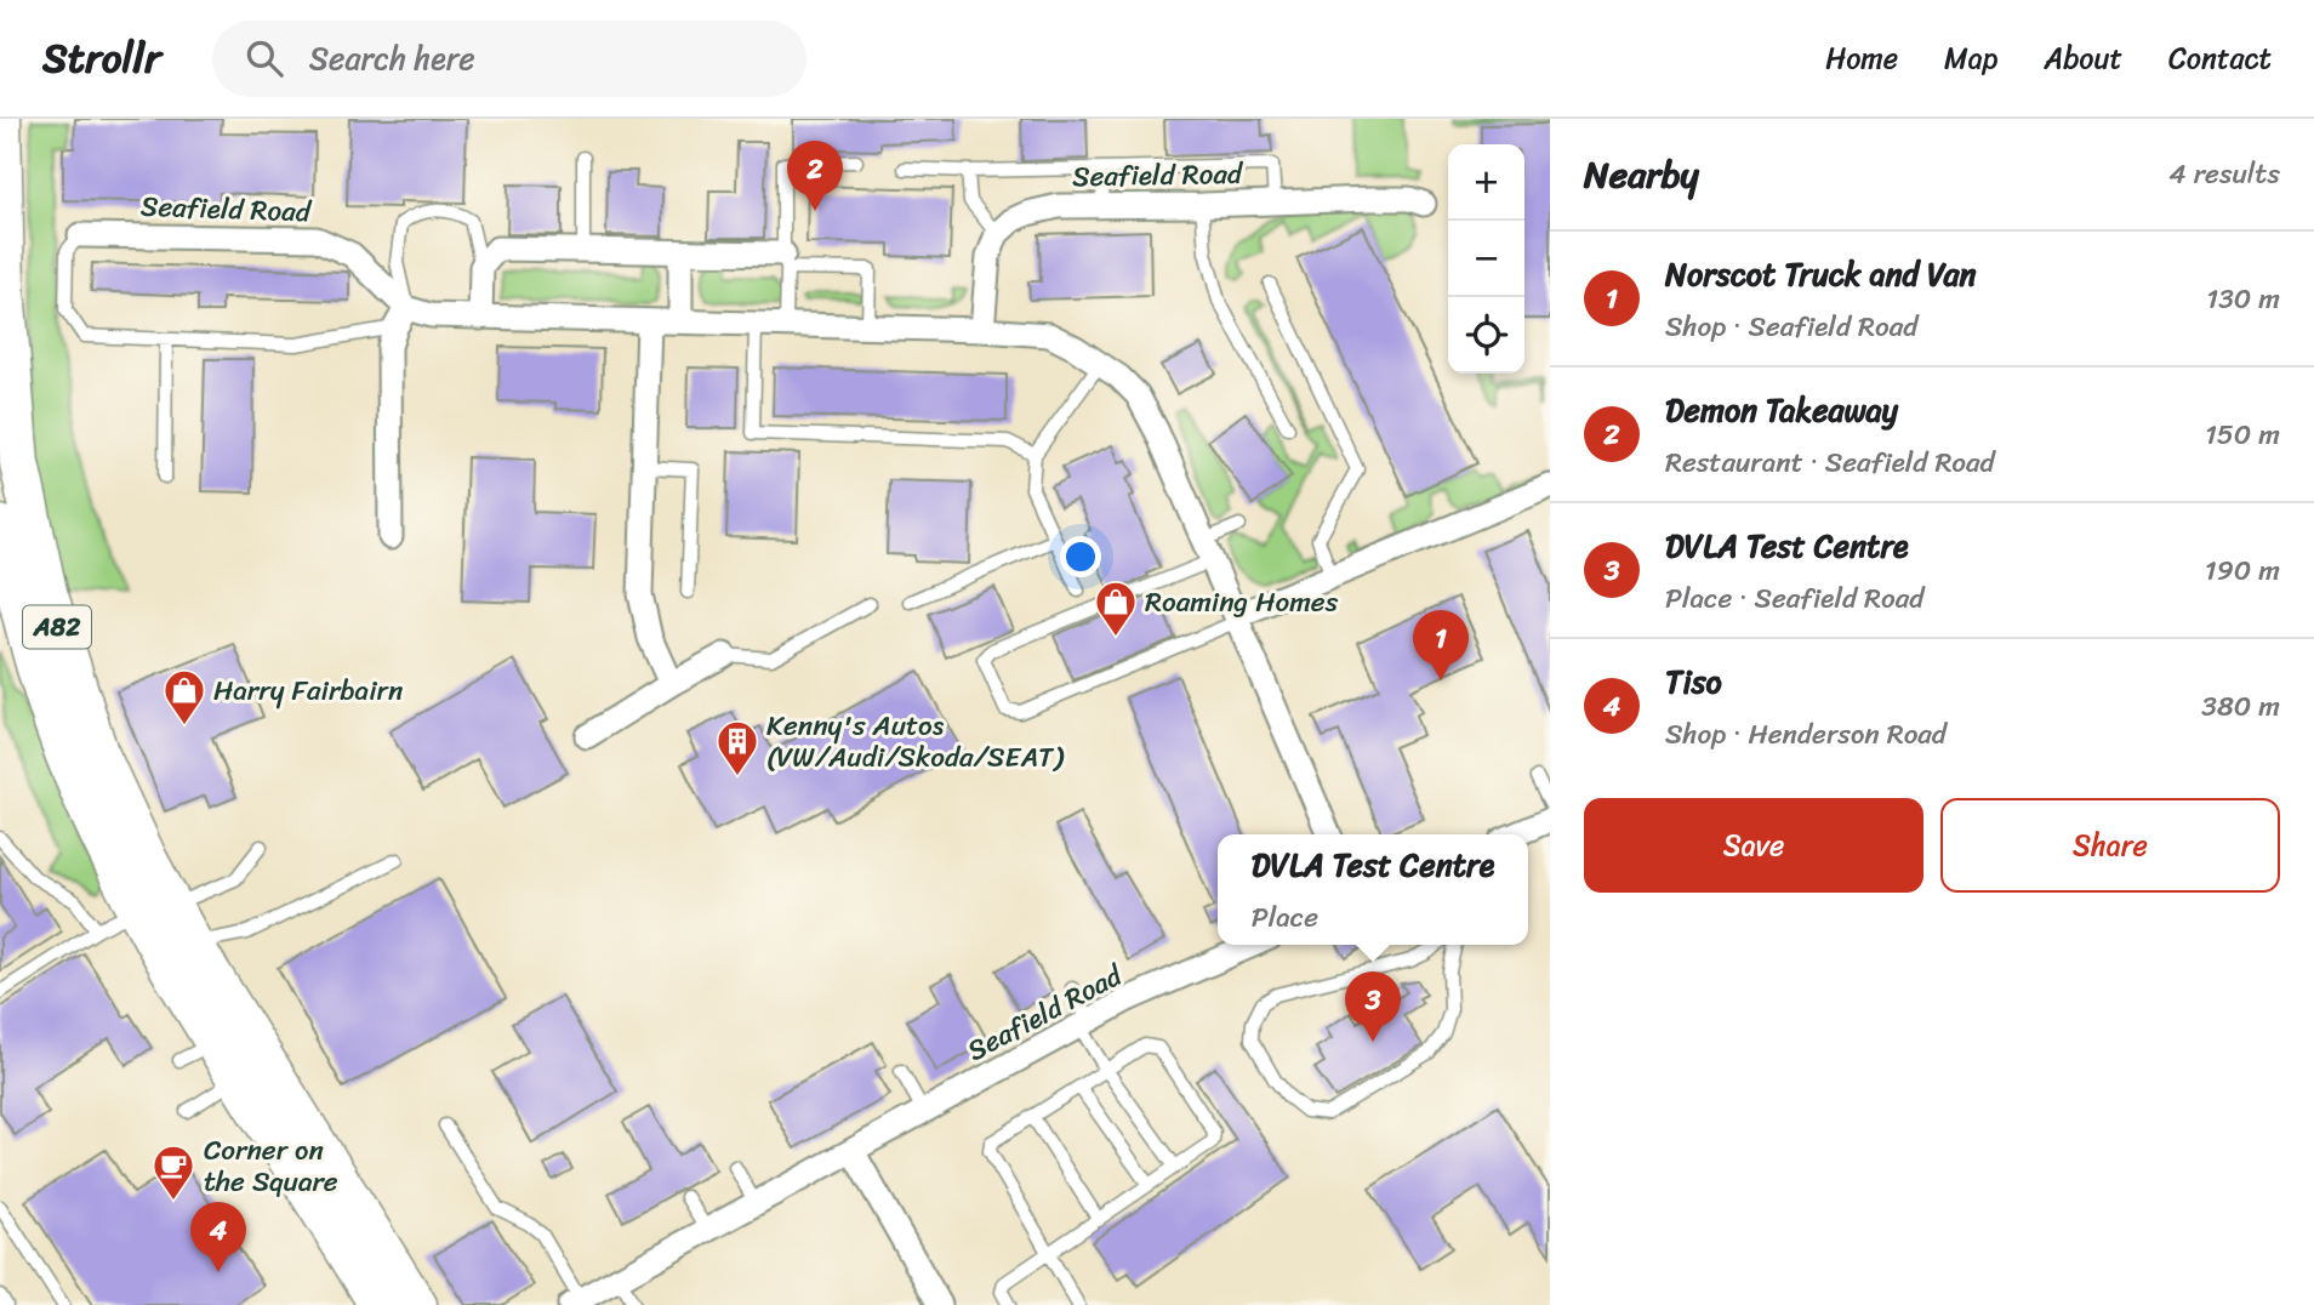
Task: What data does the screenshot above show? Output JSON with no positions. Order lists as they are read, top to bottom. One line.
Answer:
{"streets":{"highway":["A82"],"street":["Seafield Road"]},"places":{"shop":["Roaming Homes","Harry Fairbairn"],"building":["Kenny's Autos (VW/Audi/Skoda/SEAT)"],"cafe":["Corner on the Square"]},"page":{"header":"Strollr","search":"Search here","nav":["Home","Map","About","Contact"],"heading":["Nearby","4 results"],"pins":["2","1","3","4"],"map_buttons":["+","−"],"list":[{"mark":"1","name":"Norscot Truck and Van","note":"Shop · Seafield Road","value":"130 m"},{"mark":"2","name":"Demon Takeaway","note":"Restaurant · Seafield Road","value":"150 m"},{"mark":"3","name":"DVLA Test Centre","note":"Place · Seafield Road","value":"190 m"},{"mark":"4","name":"Tiso","note":"Shop · Henderson Road","value":"380 m"}],"buttons":["Save","Share"],"popup":["DVLA Test Centre","Place"]}}
